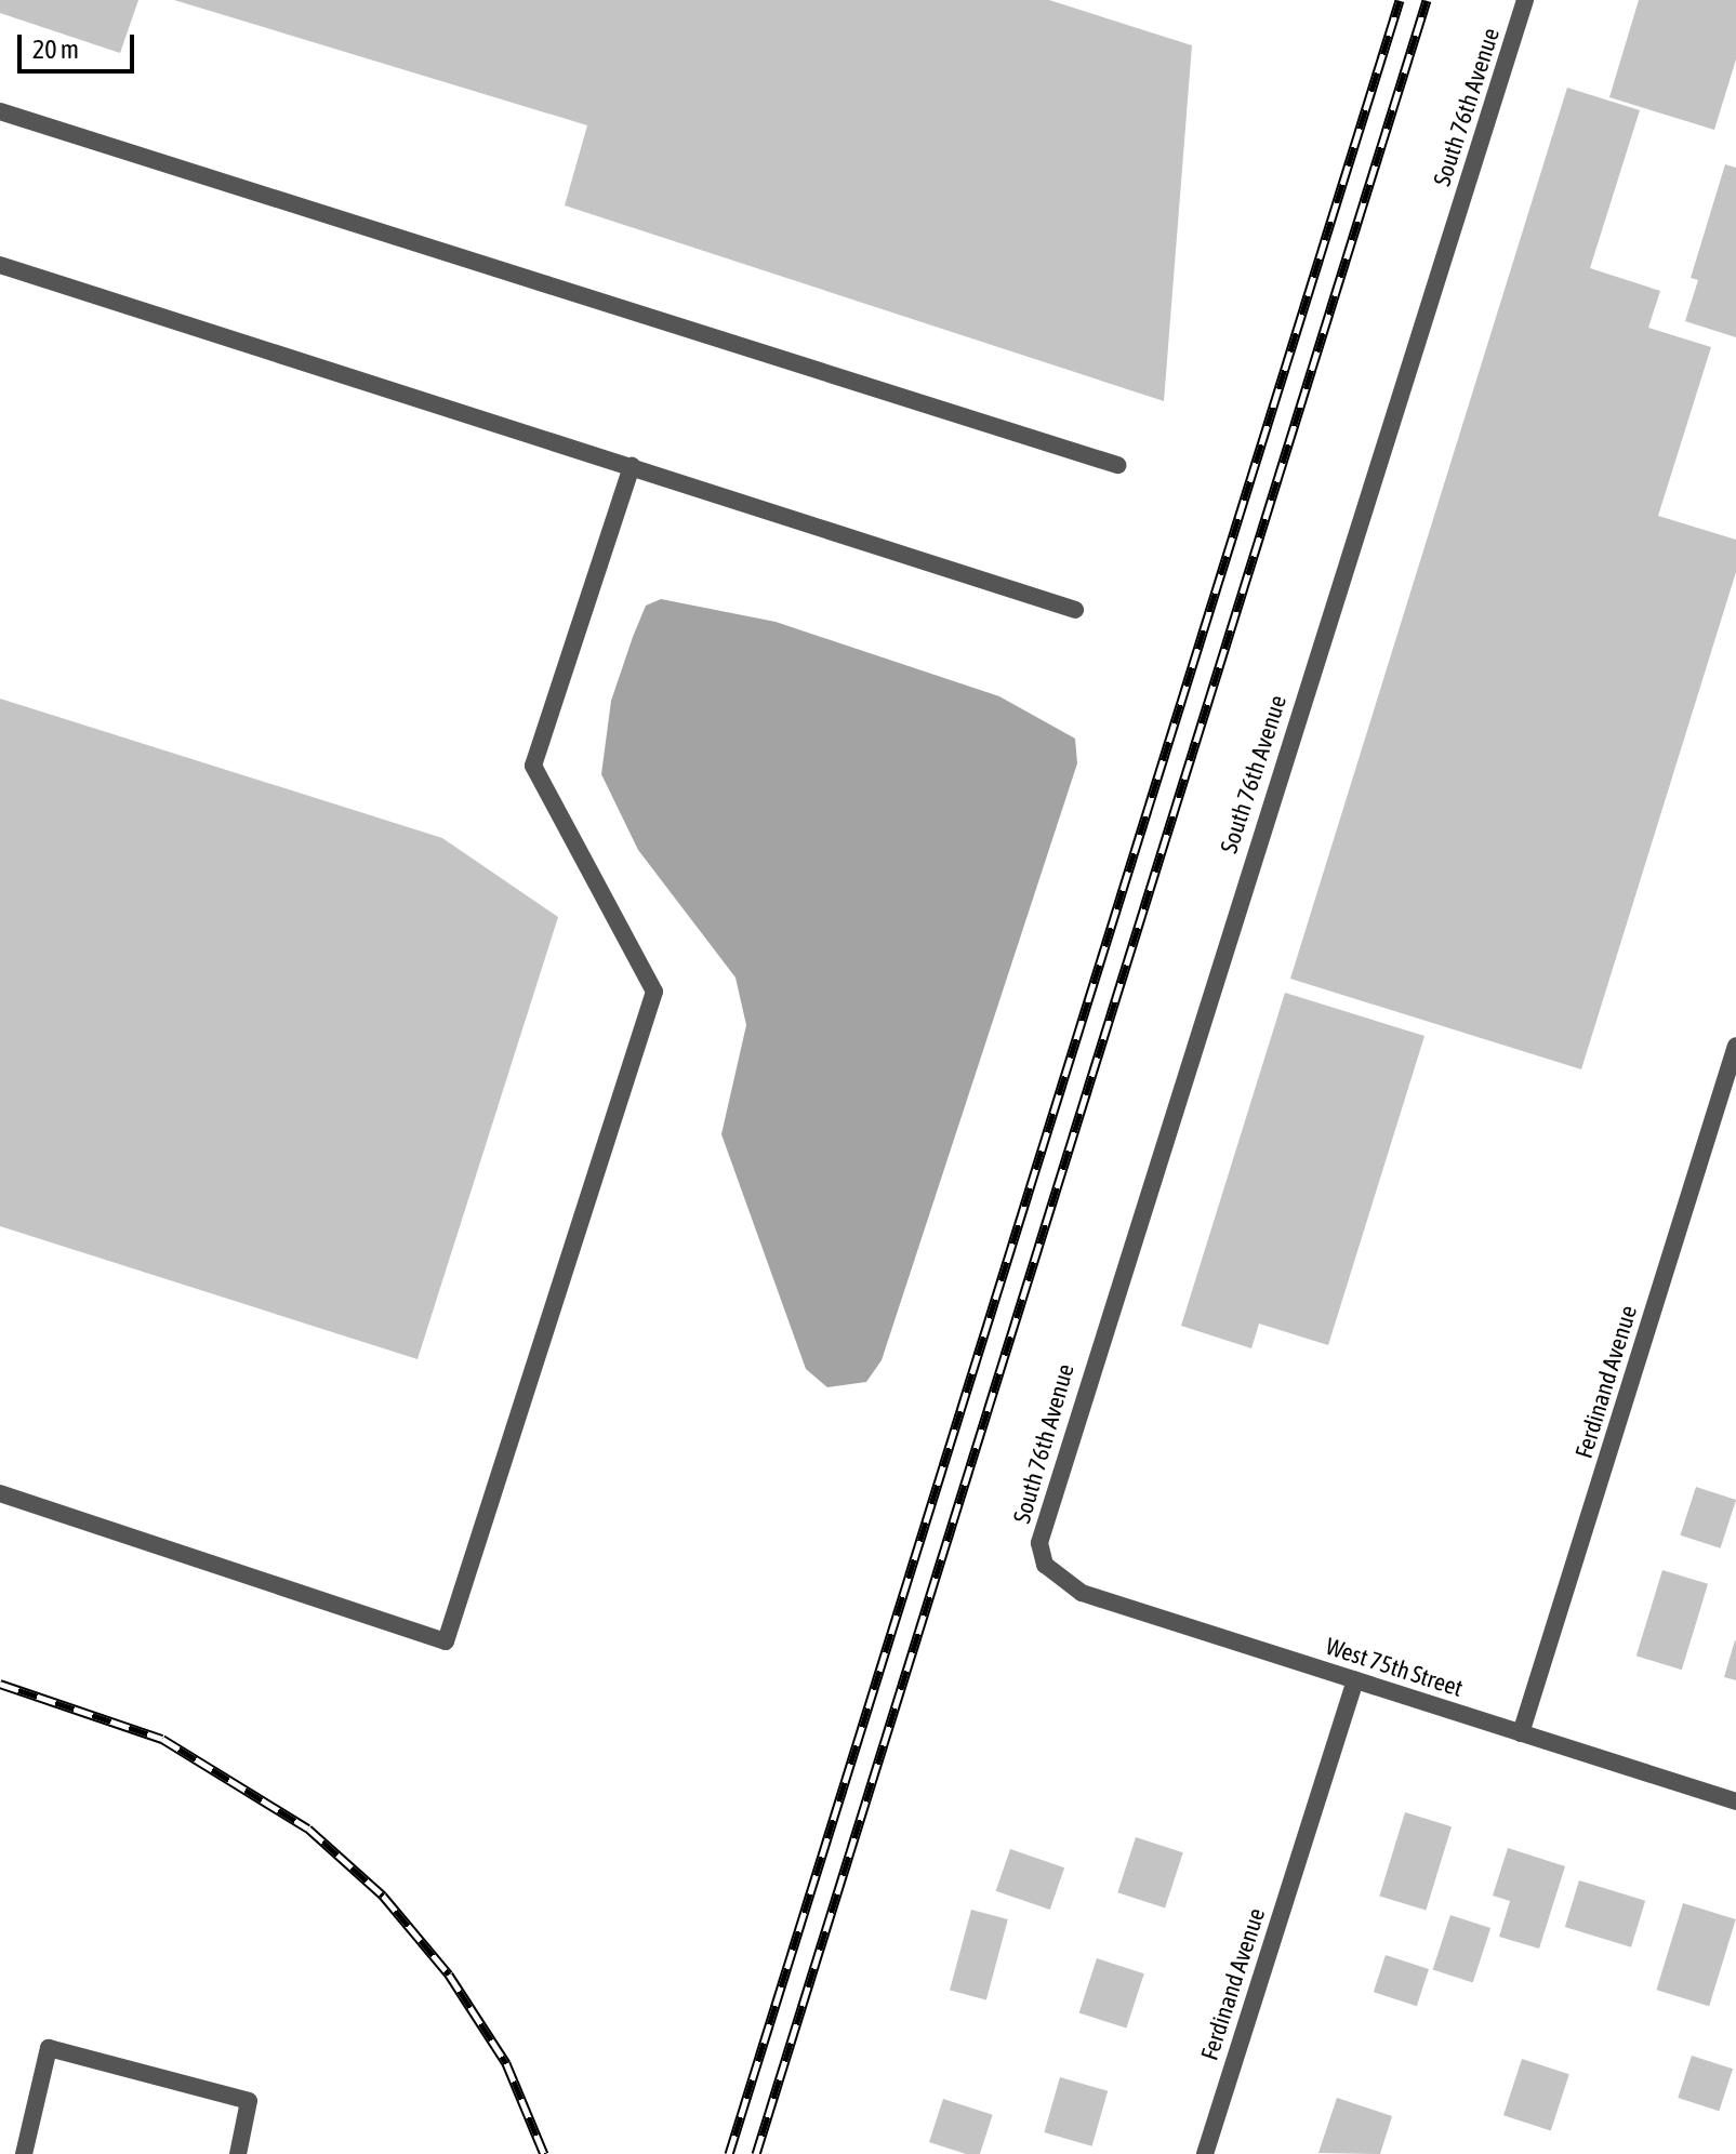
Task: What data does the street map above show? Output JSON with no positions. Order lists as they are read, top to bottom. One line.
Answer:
{"streets":{"street":["South 76th Avenue","Ferdinand Avenue","West 75th Street"]},"crossings":[["South 76th Avenue","West 75th Street"],["Ferdinand Avenue","West 75th Street"]],"scale_bar":"20 m"}
